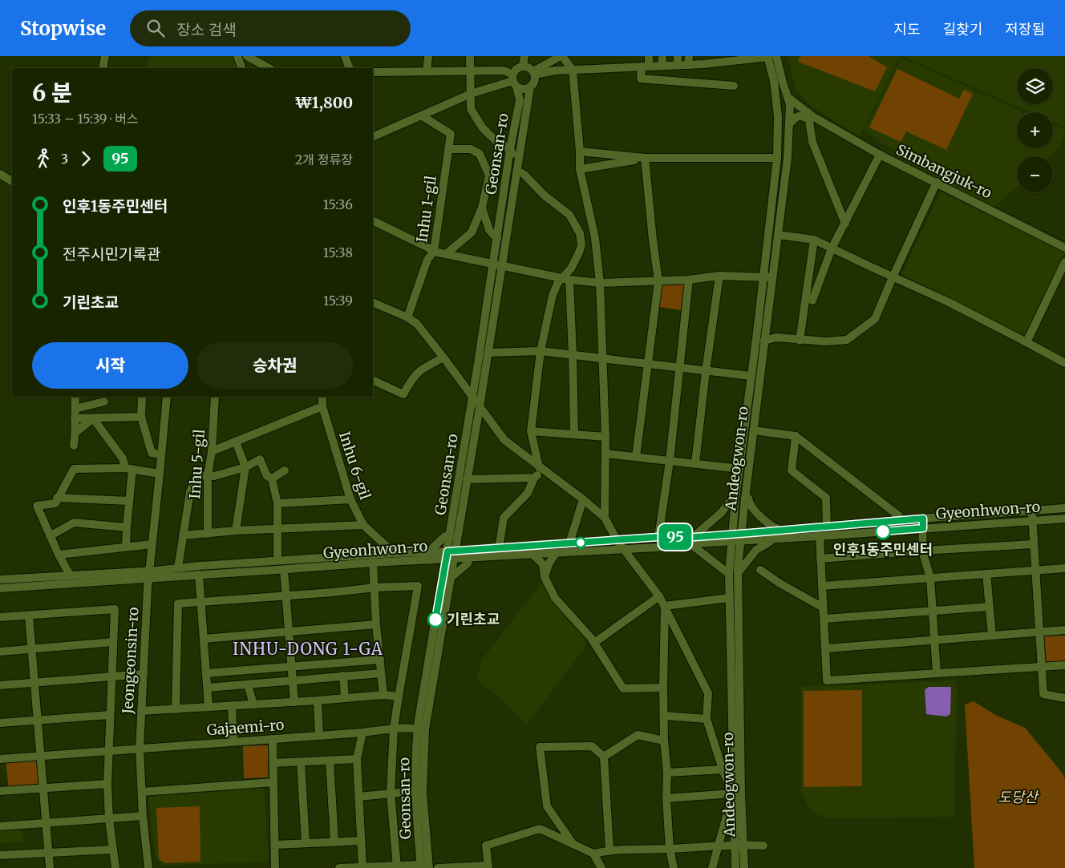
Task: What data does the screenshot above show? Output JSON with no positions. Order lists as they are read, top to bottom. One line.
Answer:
{"streets":{"street":["Geonsan-ro","Simbangjuk-ro","Inhu 1-gil","Andeogwon-ro","Inhu 5-gil","Inhu 6-gil","Gyeonhwon-ro","Jeongeonsin-ro","Gajaemi-ro"]},"crossings":[["Geonsan-ro","Gyeonhwon-ro"],["Geonsan-ro","Gajaemi-ro"],["Simbangjuk-ro","Andeogwon-ro"],["Andeogwon-ro","Gyeonhwon-ro"],["Inhu 6-gil","Gyeonhwon-ro"],["Gyeonhwon-ro","Jeongeonsin-ro"],["Jeongeonsin-ro","Gajaemi-ro"]],"districts":["INHU-DONG 1-GA"],"parks":["도당산"],"places":["인후1동주민센터","기린초교"],"lines":["bus line 95"],"page":{"header":"Stopwise","search":"장소 검색","nav":["지도","길찾기","저장됨"],"on_map":"95","map_buttons":["+","−"],"heading":["6 분","15:33 – 15:39 · 버스","₩1,800"],"legs":["3","95","2개 정류장"],"list":[{"name":"인후1동주민센터","value":"15:36"},{"name":"전주시민기록관","value":"15:38"},{"name":"기린초교","value":"15:39"}],"buttons":["시작","승차권"]}}
